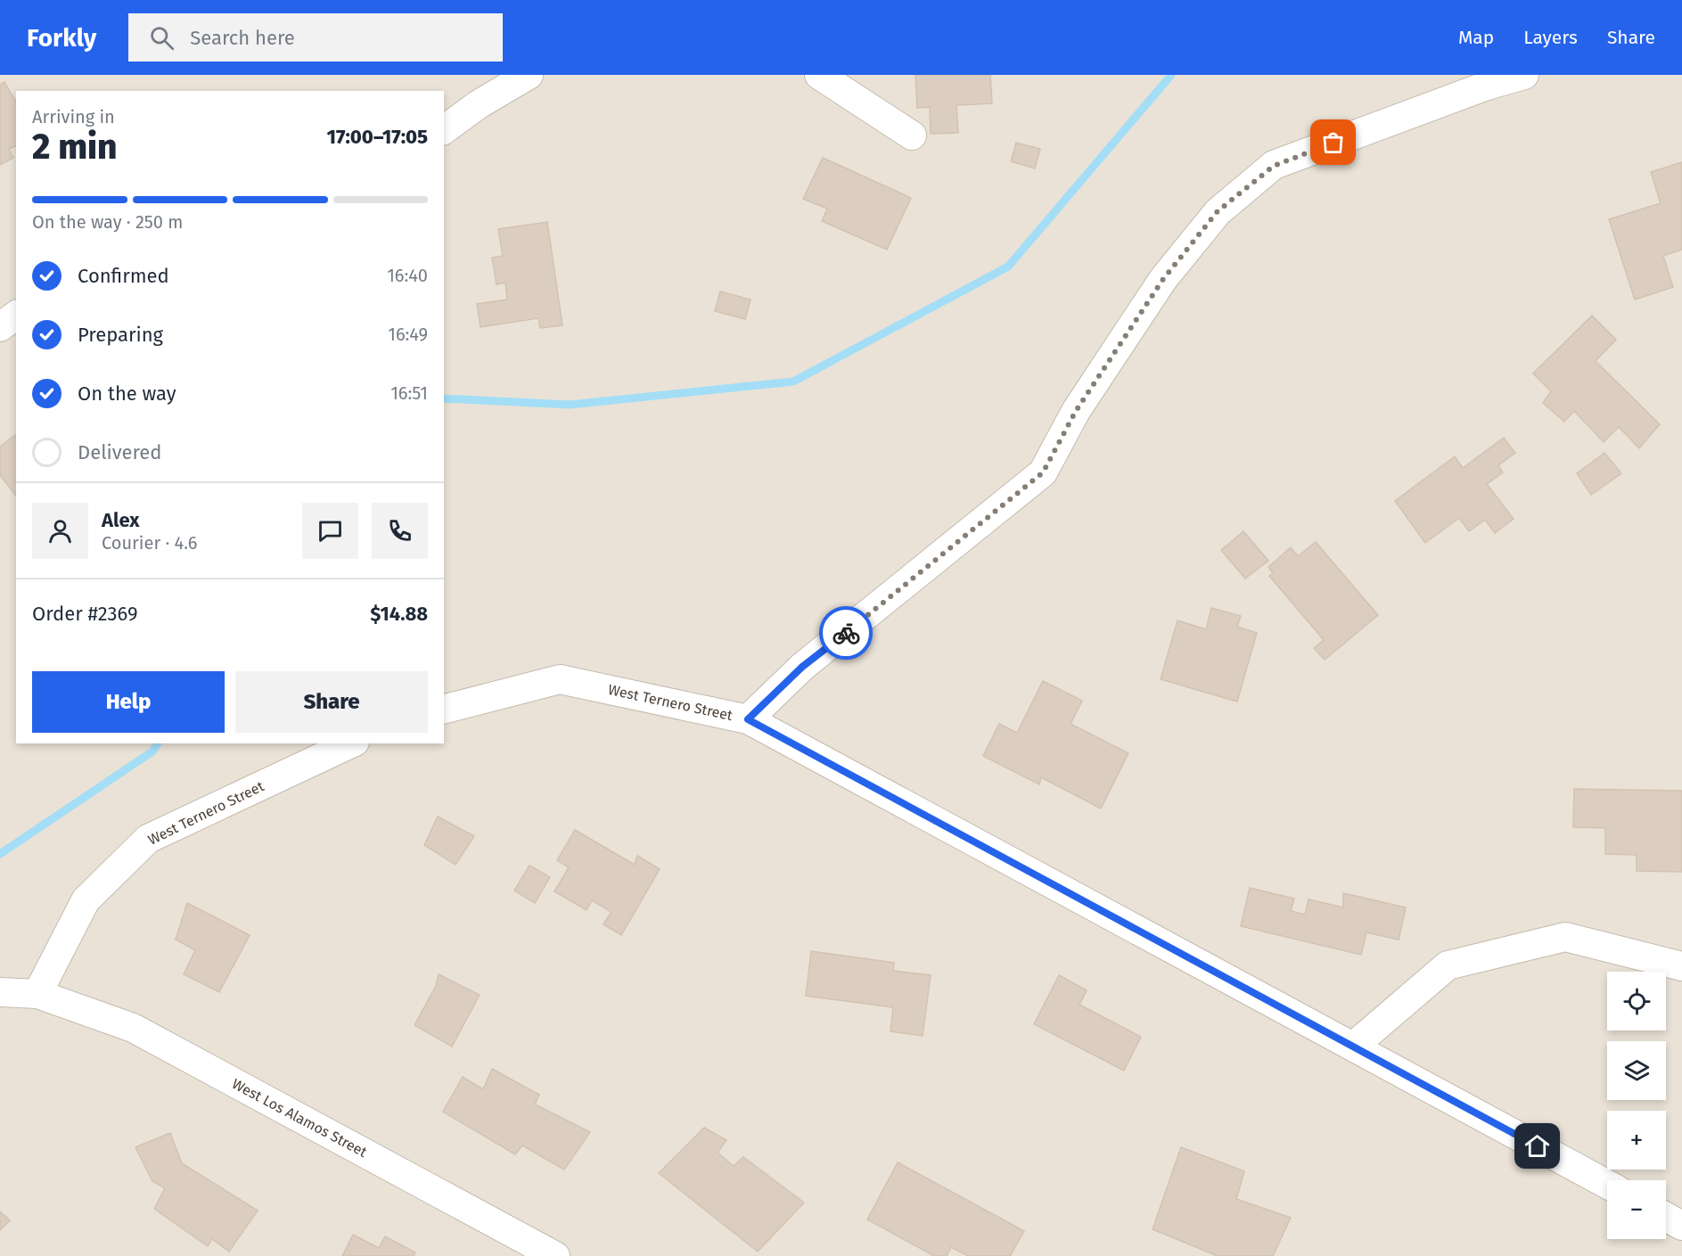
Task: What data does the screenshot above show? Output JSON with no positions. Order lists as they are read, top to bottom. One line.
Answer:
{"streets":{"street":["West Ternero Street","West Los Alamos Street"]},"crossings":[["West Ternero Street","West Los Alamos Street"]],"page":{"header":"Forkly","search":"Search here","nav":["Map","Layers","Share"],"heading":["2 min","Arriving in","17:00–17:05"],"panel":["Alex","Courier · 4.6","Order #2369","$14.88"],"bar":"On the way · 250 m","list":[["Confirmed","16:40"],["Preparing","16:49"],["On the way","16:51"],"Delivered"],"buttons":["Help","Share"],"map_buttons":["+","−"]}}
